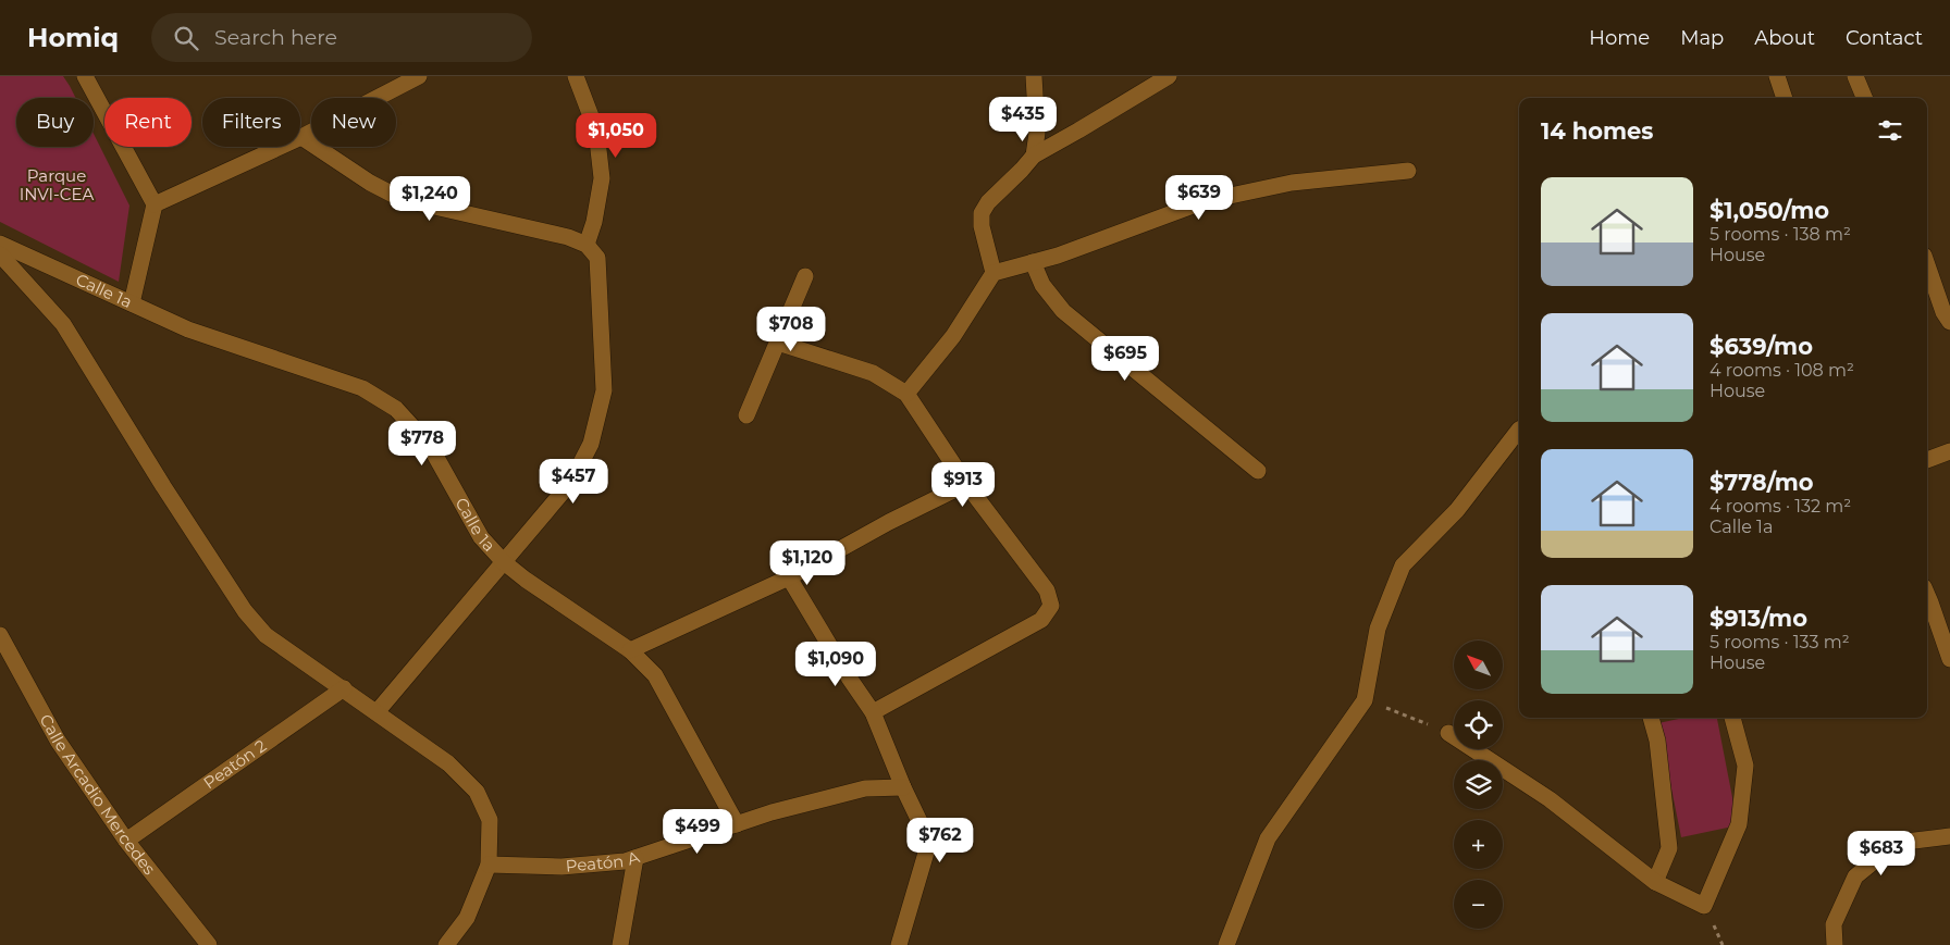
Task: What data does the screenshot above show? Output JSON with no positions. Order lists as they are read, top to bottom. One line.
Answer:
{"streets":{"street":["Calle 1a","Peatón 2","Calle Arcadio Mercedes","Peatón A"]},"crossings":[["Calle 1a","Peatón A"],["Peatón 2","Calle Arcadio Mercedes"]],"parks":["Parque INVI-CEA"],"north":"top left","page":{"header":"Homiq","search":"Search here","nav":["Home","Map","About","Contact"],"price":["$435","$1,050","$639","$1,240","$708","$695","$778","$457","$913","$1,120","$1,090","$499","$762","$683"],"chip":["Buy","Rent","Filters","New"],"heading":"14 homes","list":[{"name":"$1,050/mo","note":"5 rooms · 138 m² · House"},{"name":"$639/mo","note":"4 rooms · 108 m² · House"},{"name":"$778/mo","note":"4 rooms · 132 m² · Calle 1a"},{"name":"$913/mo","note":"5 rooms · 133 m² · House"}],"map_buttons":["+","−"]}}
